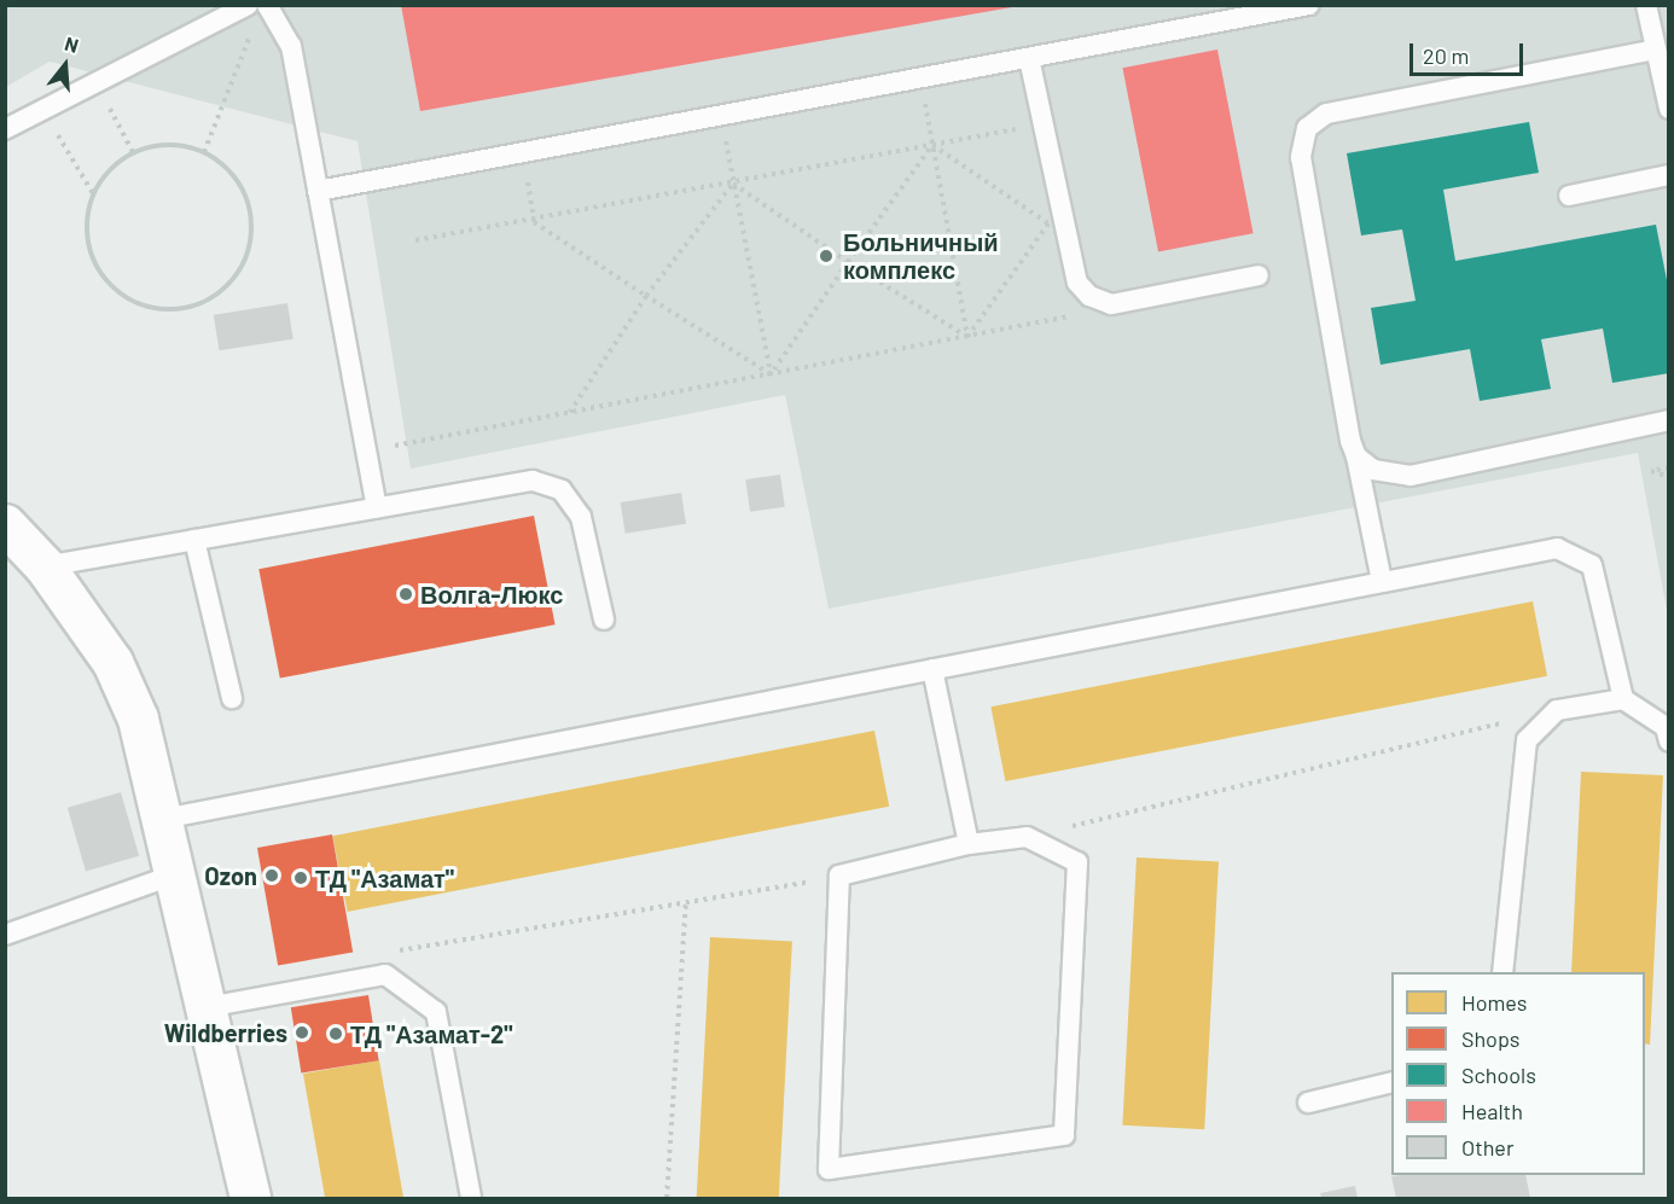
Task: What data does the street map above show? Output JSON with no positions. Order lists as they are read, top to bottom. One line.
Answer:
{"places":["Больничный комплекс","Волга-Люкс","Ozon","ТД \"Азамат\"","Wildberries","ТД \"Азамат-2\""],"legend":["Homes","Shops","Schools","Health","Other"],"scale_bar":"20 m","north":"top"}
